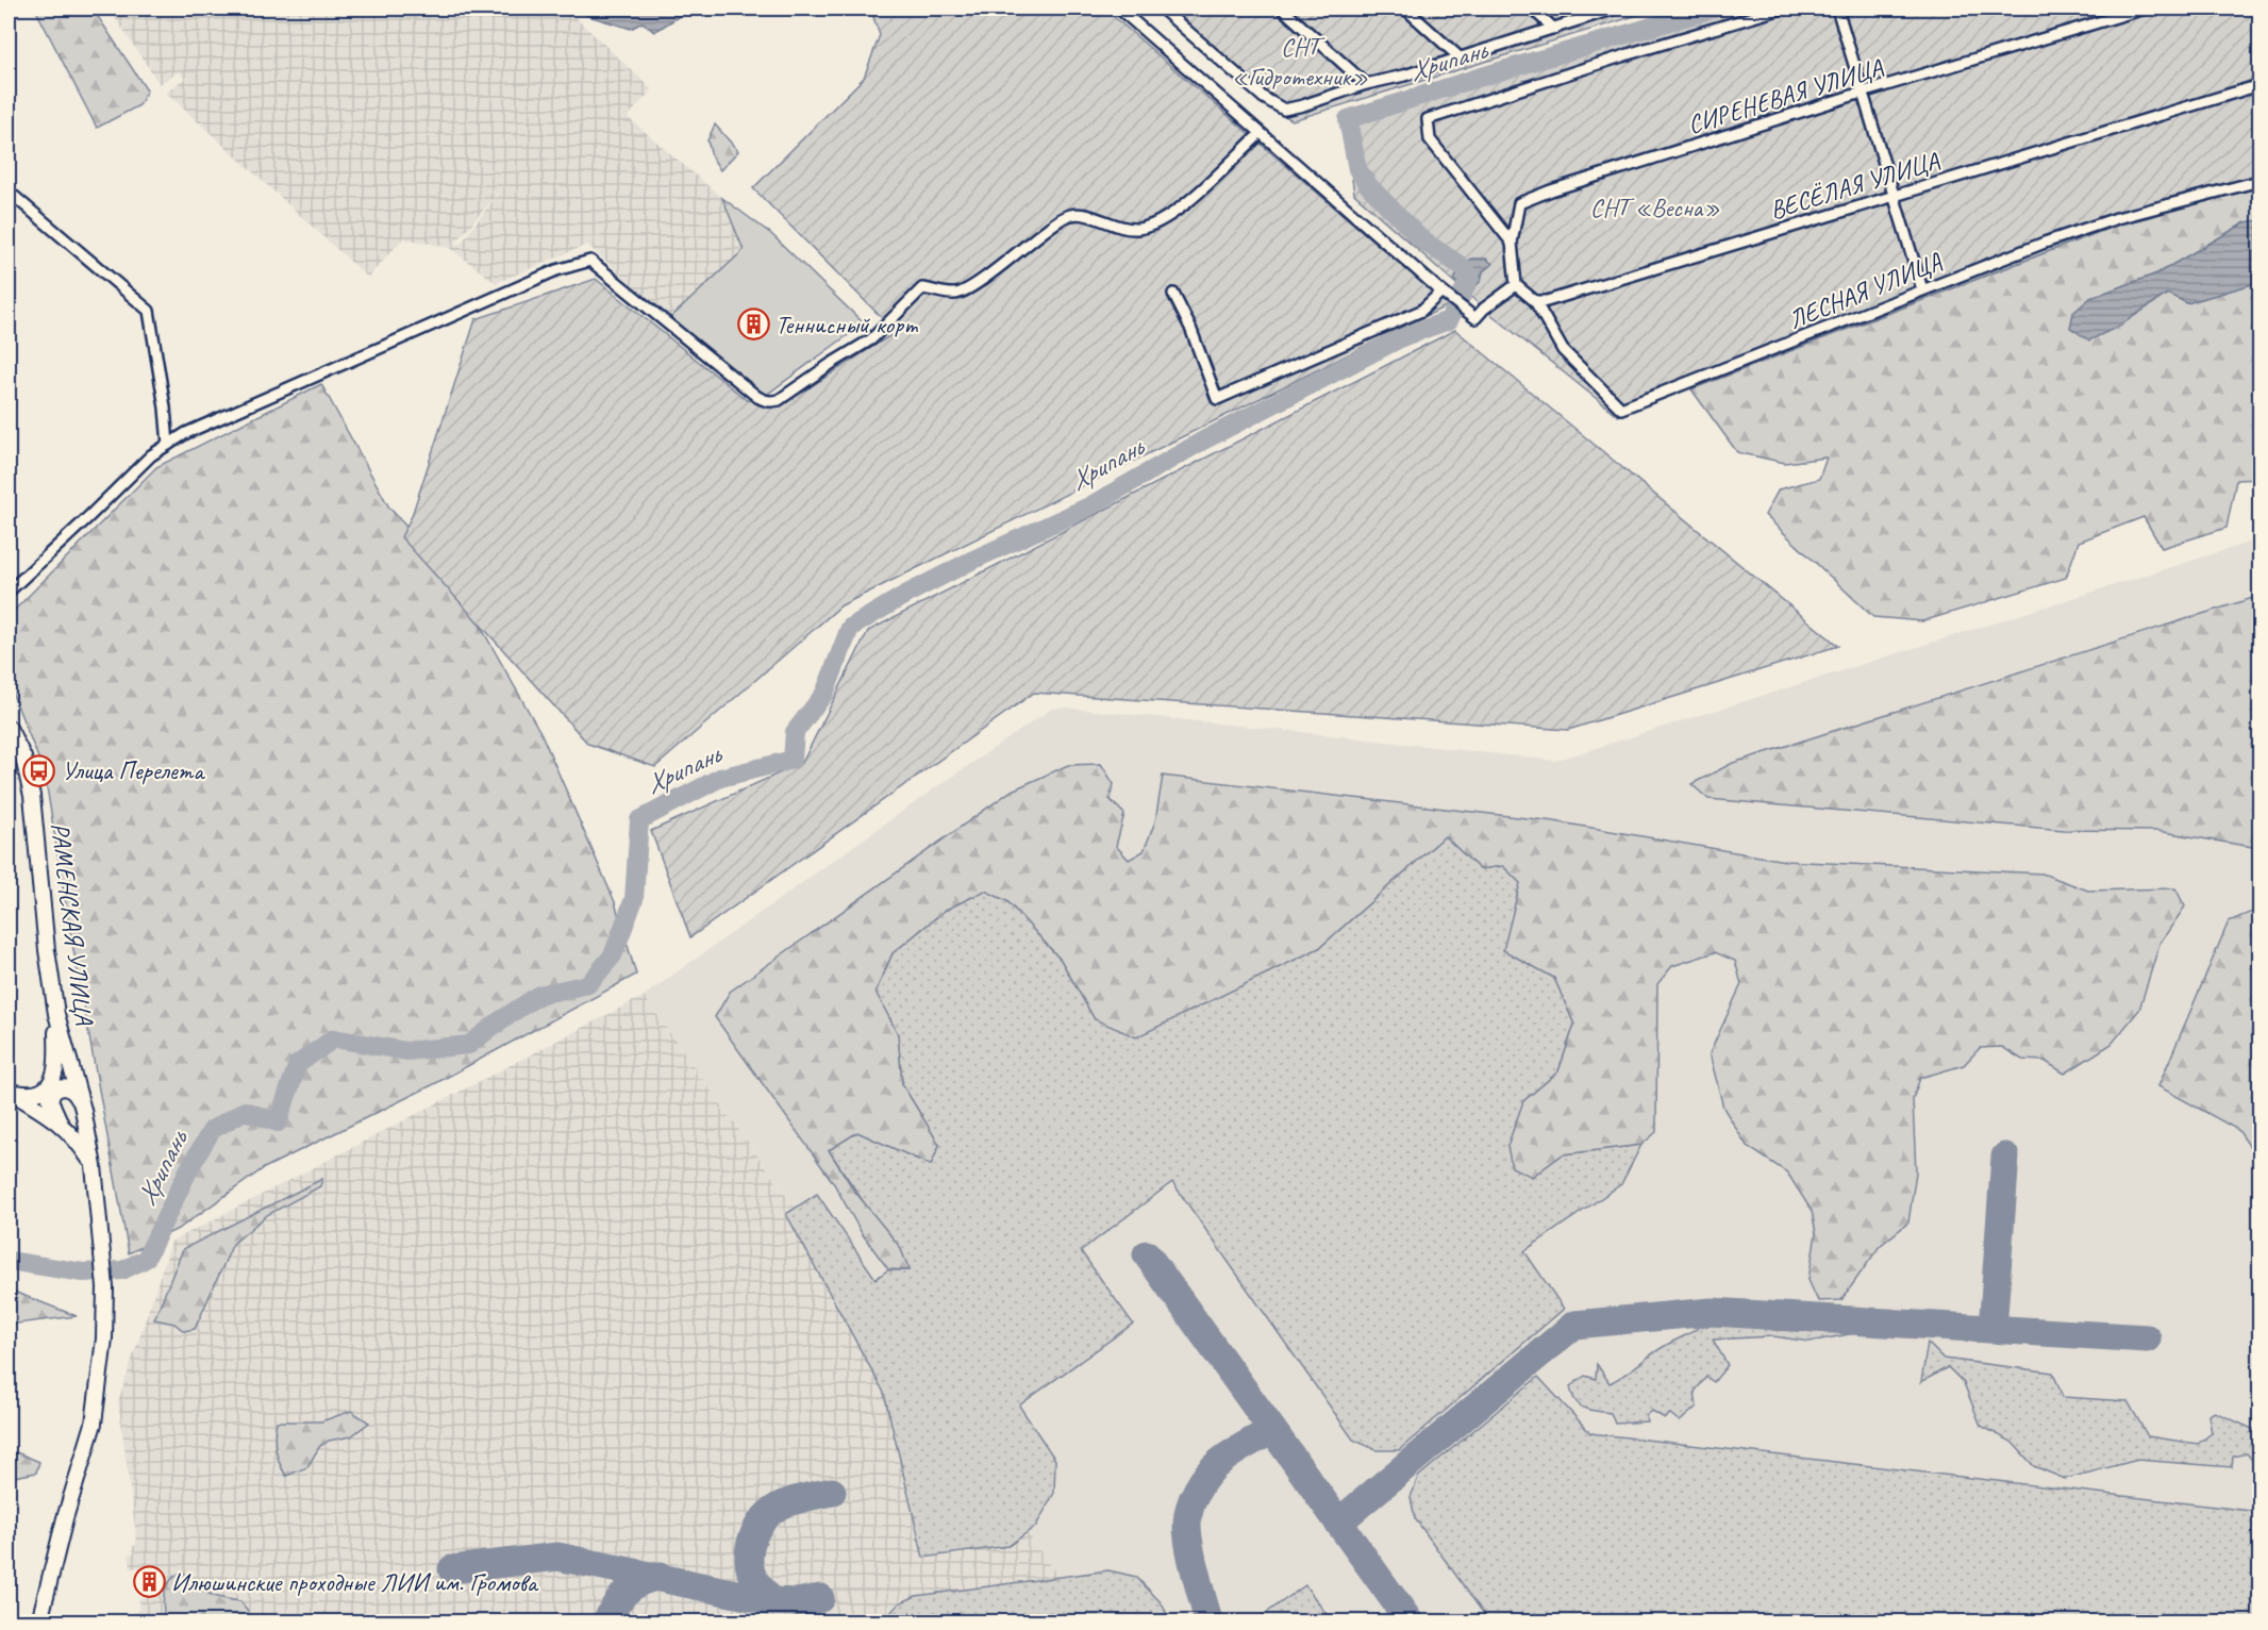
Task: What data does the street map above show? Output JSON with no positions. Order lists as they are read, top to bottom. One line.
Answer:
{"streets":{"main road":["РАМЕНСКАЯ УЛИЦА"],"street":["СИРЕНЕВАЯ УЛИЦА","ВЕСЁЛАЯ УЛИЦА","ЛЕСНАЯ УЛИЦА"]},"crossings":[["ВЕСЁЛАЯ УЛИЦА","ЛЕСНАЯ УЛИЦА"]],"water":["Хрипань"],"parks":["СНТ «Гидротехник»","СНТ «Весна»"],"places":{"building":["Теннисный корт","Илюшинские проходные ЛИИ им. Громова"],"bus stop":["Улица Перелета"]}}
